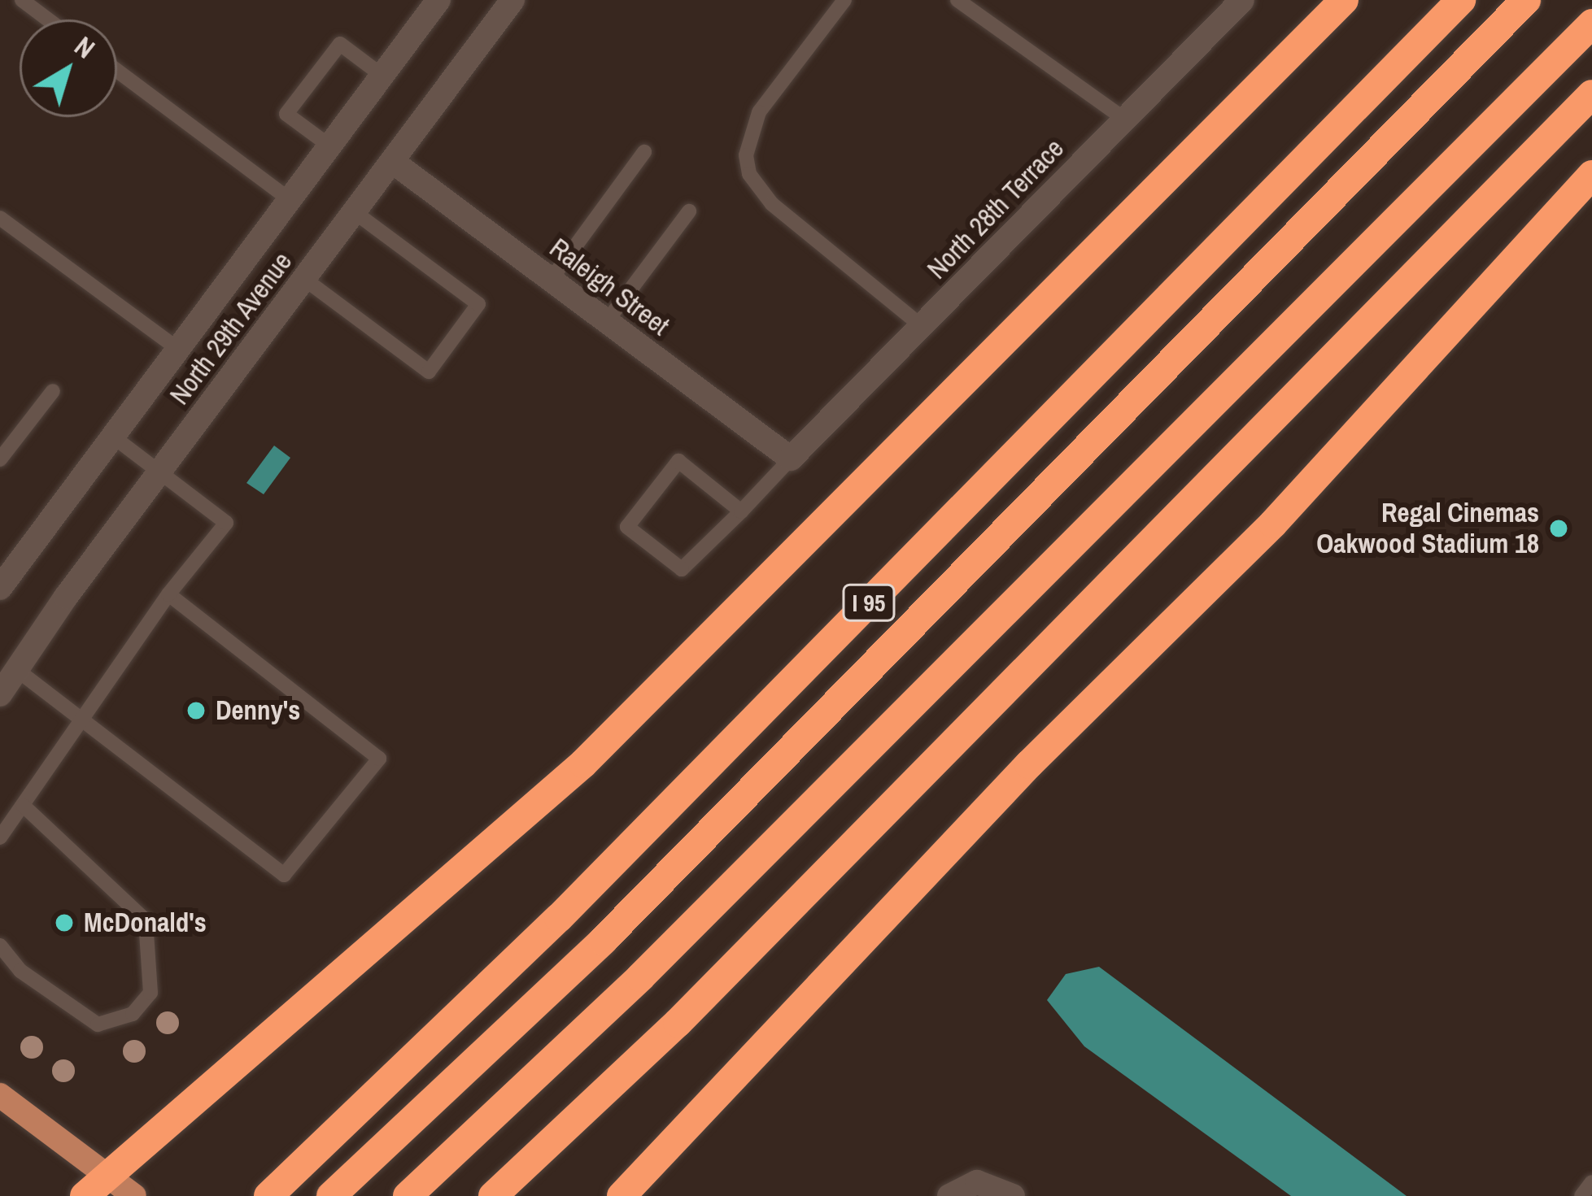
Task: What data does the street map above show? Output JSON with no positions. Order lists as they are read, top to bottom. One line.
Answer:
{"streets":{"highway":["I 95"],"street":["North 28th Terrace","Raleigh Street","North 29th Avenue"]},"crossings":[["North 28th Terrace","Raleigh Street"],["Raleigh Street","North 29th Avenue"]],"places":["Regal Cinemas Oakwood Stadium 18","Denny's","McDonald's"],"north":"top right"}
